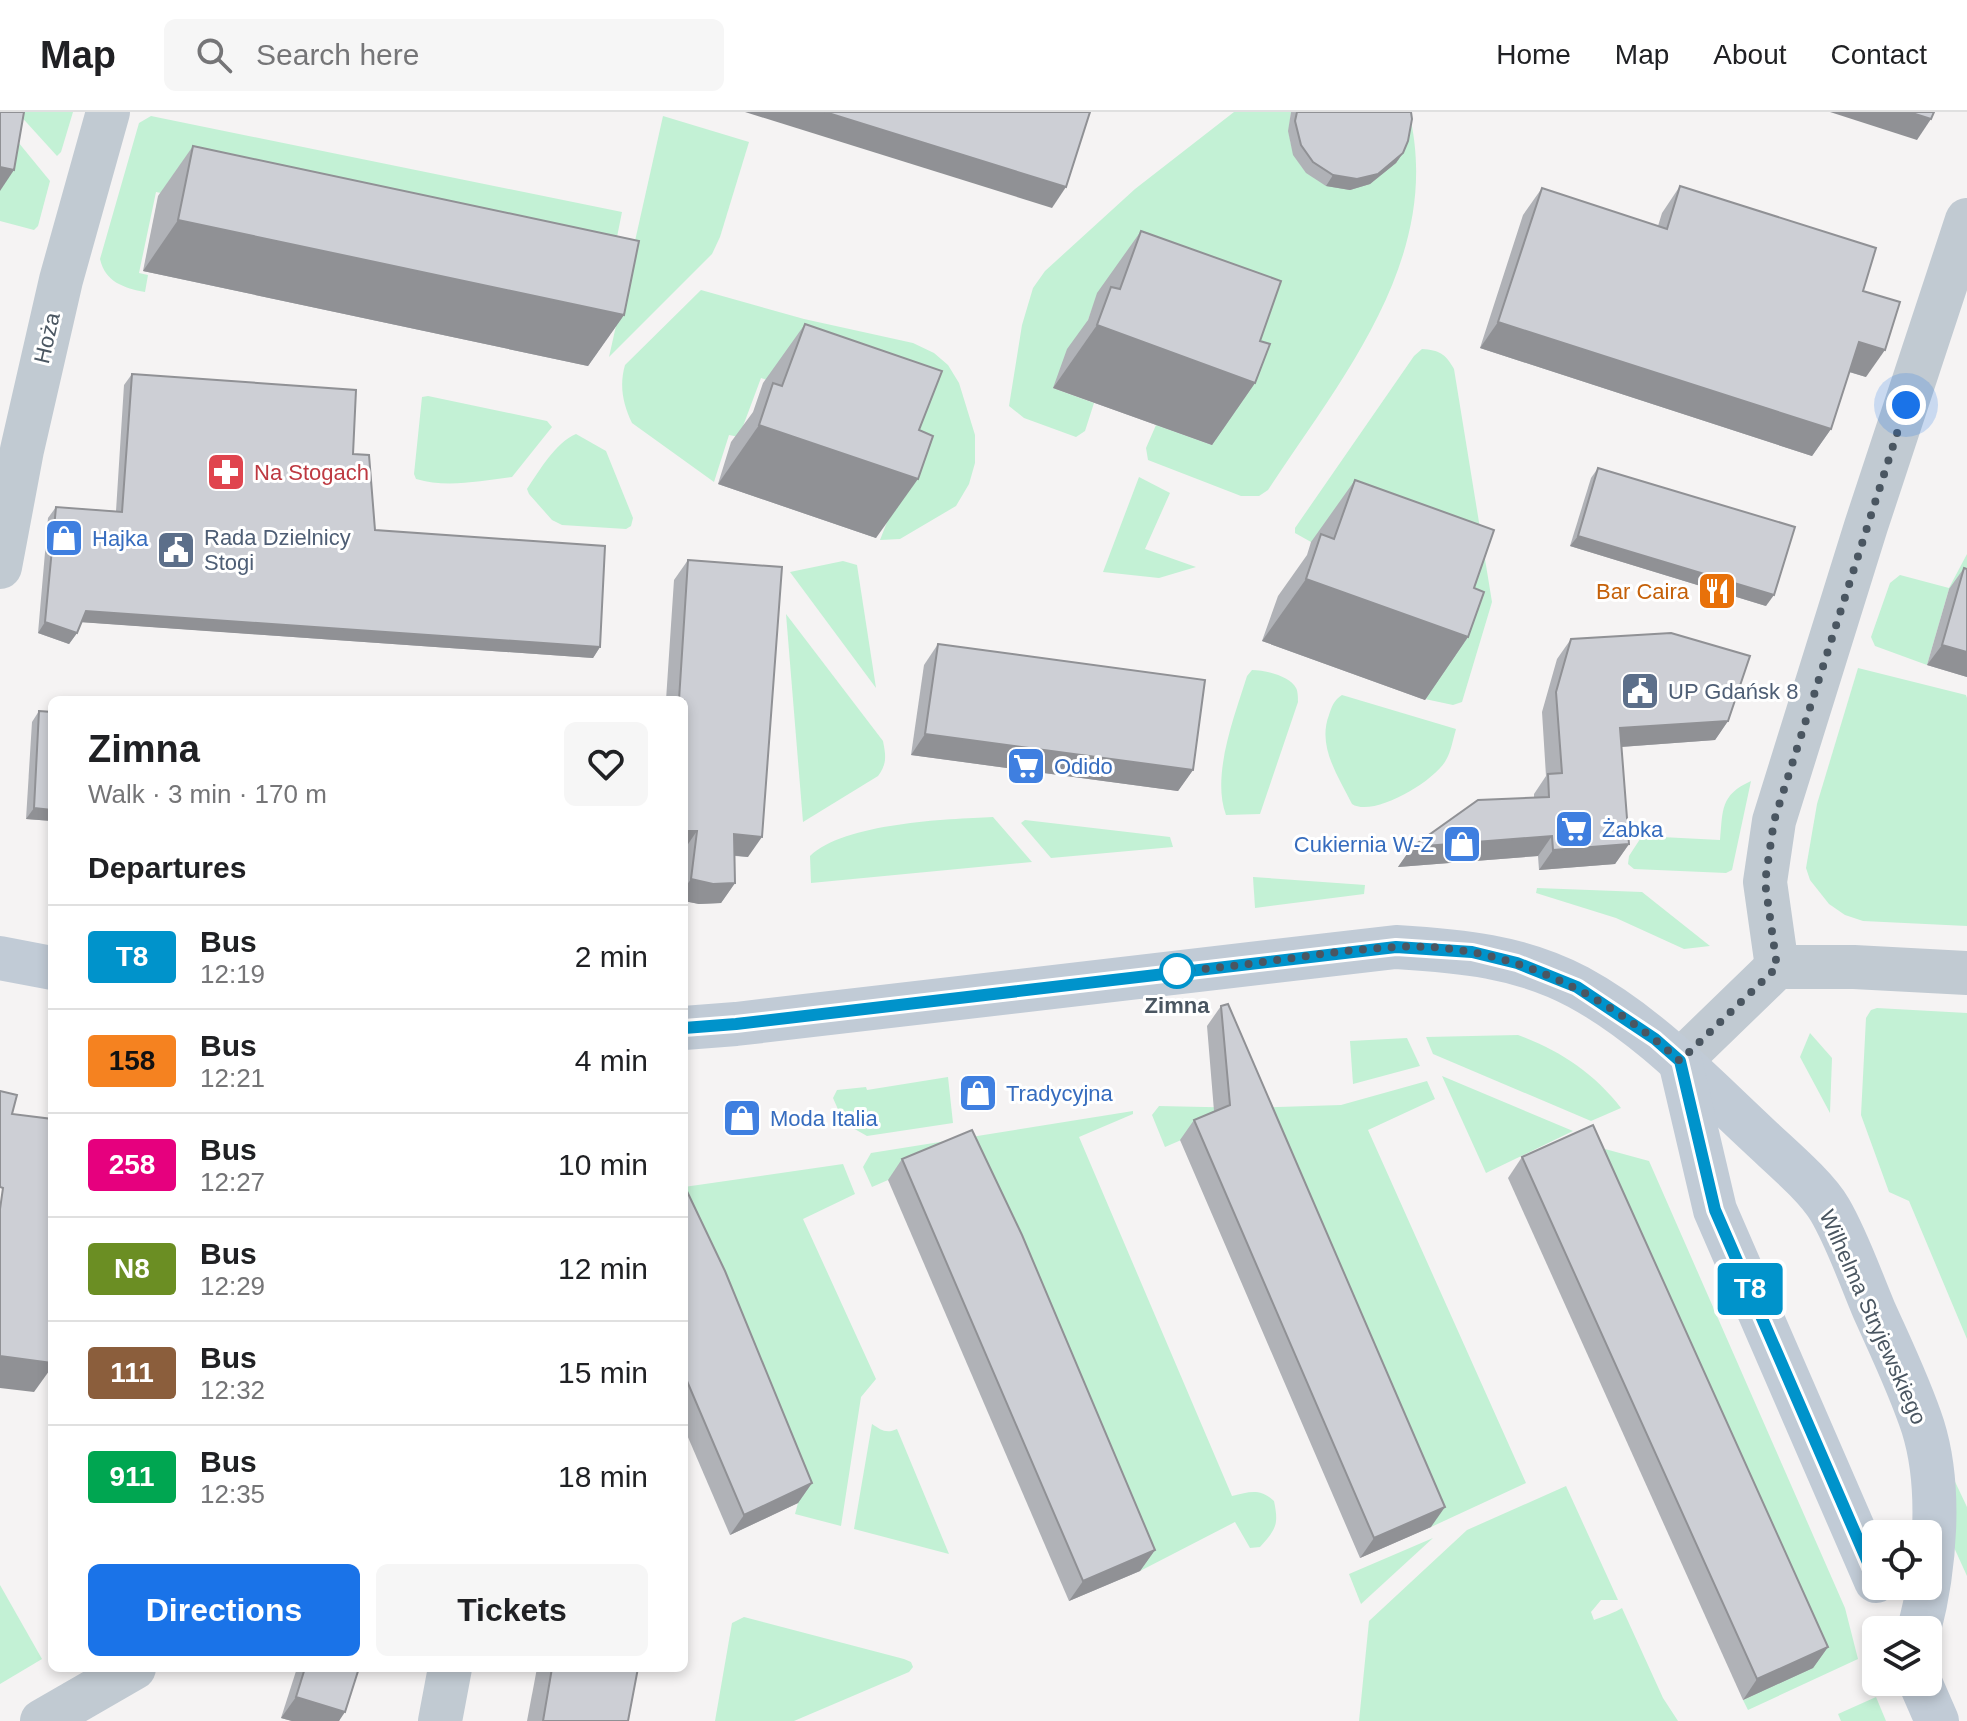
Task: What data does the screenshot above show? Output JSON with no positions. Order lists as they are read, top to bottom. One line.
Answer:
{"streets":{"street":["Hoża","Wilhelma Stryjewskiego"]},"places":{"pharmacy":["Na Stogach"],"shop":["Hajka","Cukiernia W-Z","Tradycyjna","Moda Italia"],"public building":["Rada Dzielnicy Stogi","UP Gdańsk 8"],"restaurant":["Bar Caira"],"supermarket":["Odido","Żabka"],"other":["Zimna"]},"lines":["bus line T8"],"page":{"header":"Map","search":"Search here","nav":["Home","Map","About","Contact"],"on_map":"T8","heading":[["Zimna","Walk · 3 min · 170 m"],"Departures"],"list":[{"mark":"T8","name":"Bus","note":"12:19","value":"2 min"},{"mark":"158","name":"Bus","note":"12:21","value":"4 min"},{"mark":"258","name":"Bus","note":"12:27","value":"10 min"},{"mark":"N8","name":"Bus","note":"12:29","value":"12 min"},{"mark":"111","name":"Bus","note":"12:32","value":"15 min"},{"mark":"911","name":"Bus","note":"12:35","value":"18 min"}],"buttons":["Directions","Tickets"]}}
